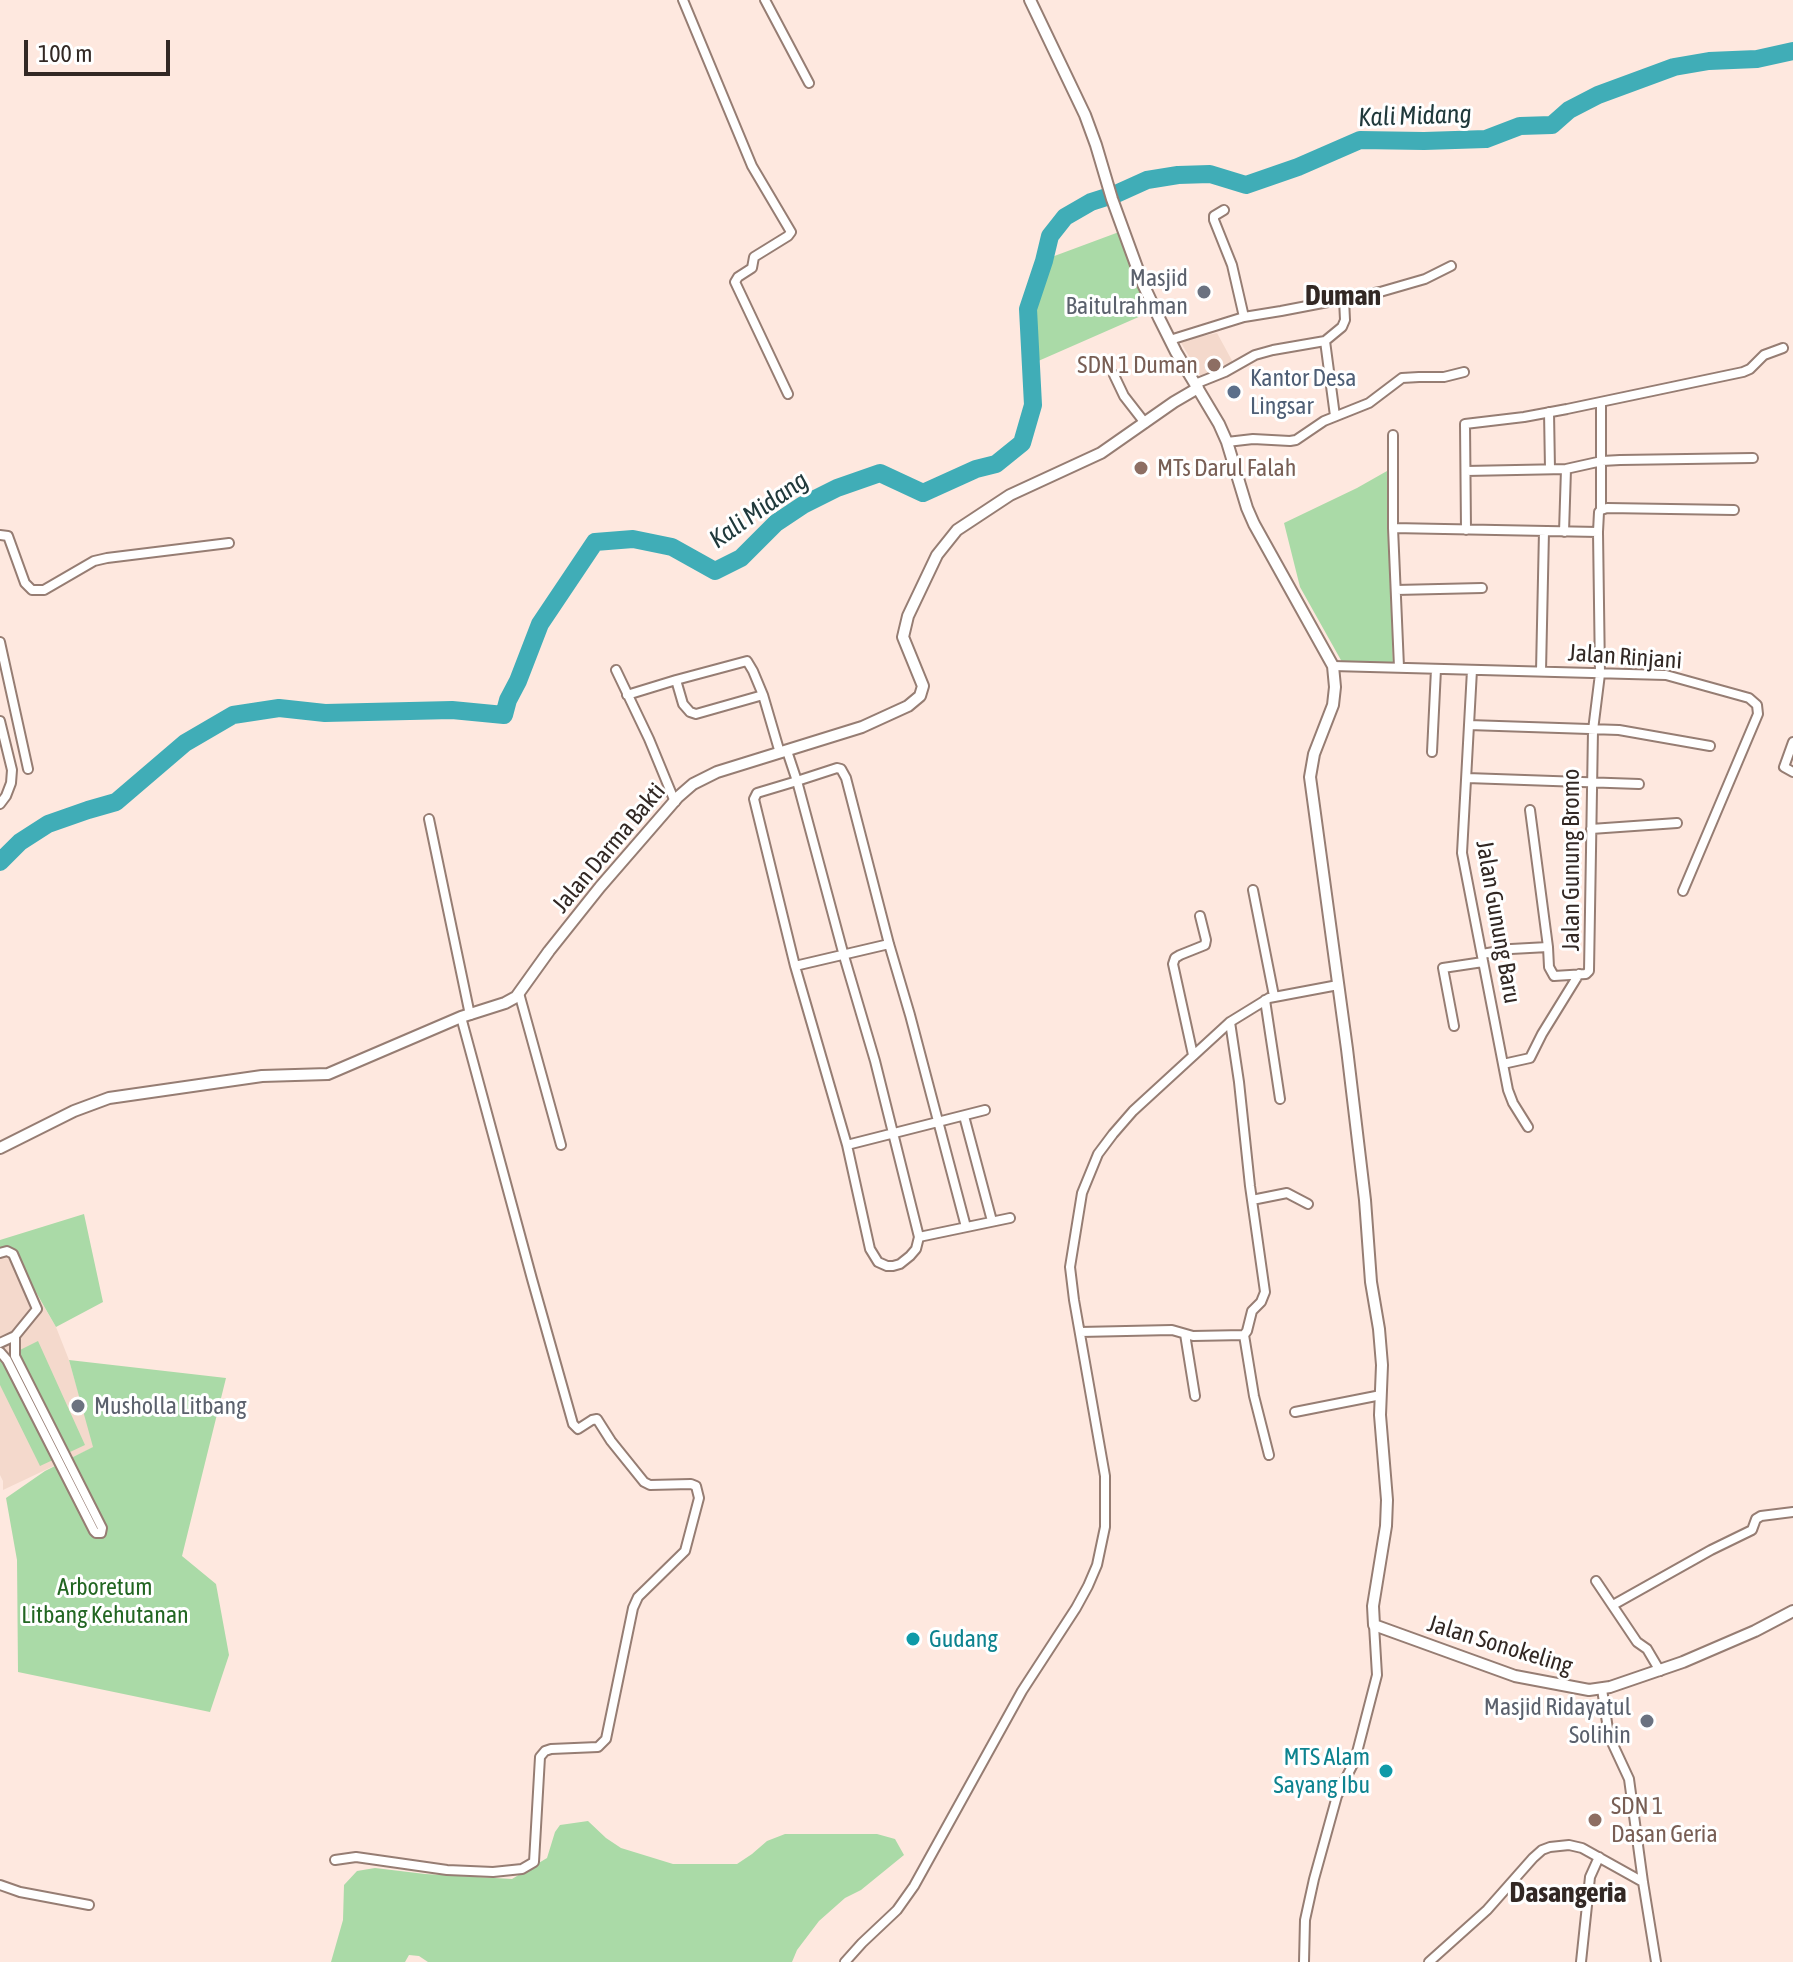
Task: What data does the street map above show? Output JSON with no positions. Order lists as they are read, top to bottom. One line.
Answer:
{"streets":{"street":["Jalan Rinjani","Jalan Darma Bakti","Jalan Gunung Bromo","Jalan Gunung Baru","Jalan Sonokeling"]},"crossings":[["Jalan Rinjani","Jalan Gunung Bromo"],["Jalan Rinjani","Jalan Gunung Baru"]],"districts":["Duman","Dasangeria"],"water":["Kali Midang"],"parks":["Arboretum Litbang Kehutanan"],"places":["Masjid Baitulrahman","SDN 1 Duman","Kantor Desa Lingsar","MTs Darul Falah","Musholla Litbang","Gudang","Masjid Ridayatul Solihin","MTS Alam Sayang Ibu","SDN 1 Dasan Geria"],"scale_bar":"100 m"}
